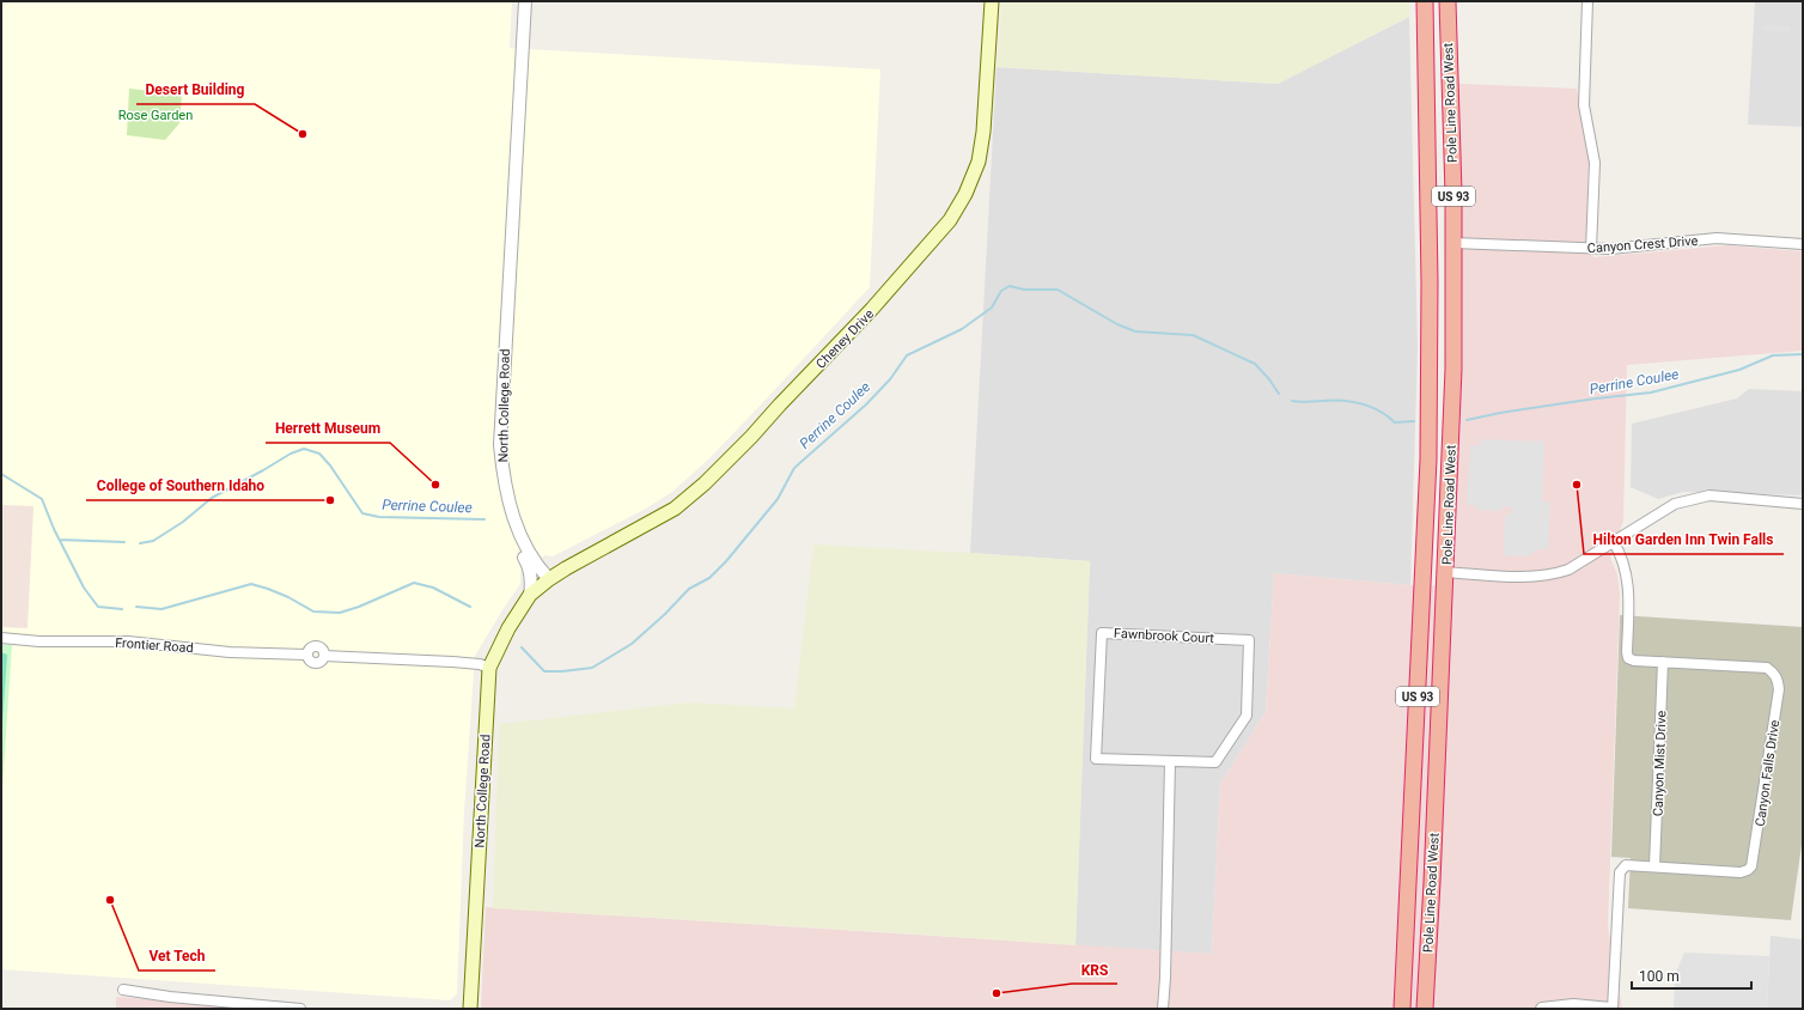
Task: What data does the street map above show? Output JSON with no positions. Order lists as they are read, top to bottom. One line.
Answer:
{"streets":{"highway":["Pole Line Road West","US 93"],"main road":["Cheney Drive","North College Road"],"street":["Canyon Crest Drive","Fawnbrook Court","Frontier Road","Canyon Mist Drive","Canyon Falls Drive"]},"crossings":[["Pole Line Road West","Canyon Crest Drive"],["Cheney Drive","North College Road"],["North College Road","Frontier Road"],["Canyon Mist Drive","Canyon Falls Drive"]],"water":["Perrine Coulee"],"parks":["Rose Garden"],"places":["Desert Building","Herrett Museum","Hilton Garden Inn Twin Falls","College of Southern Idaho","Vet Tech","KRS"],"scale_bar":"100 m"}
